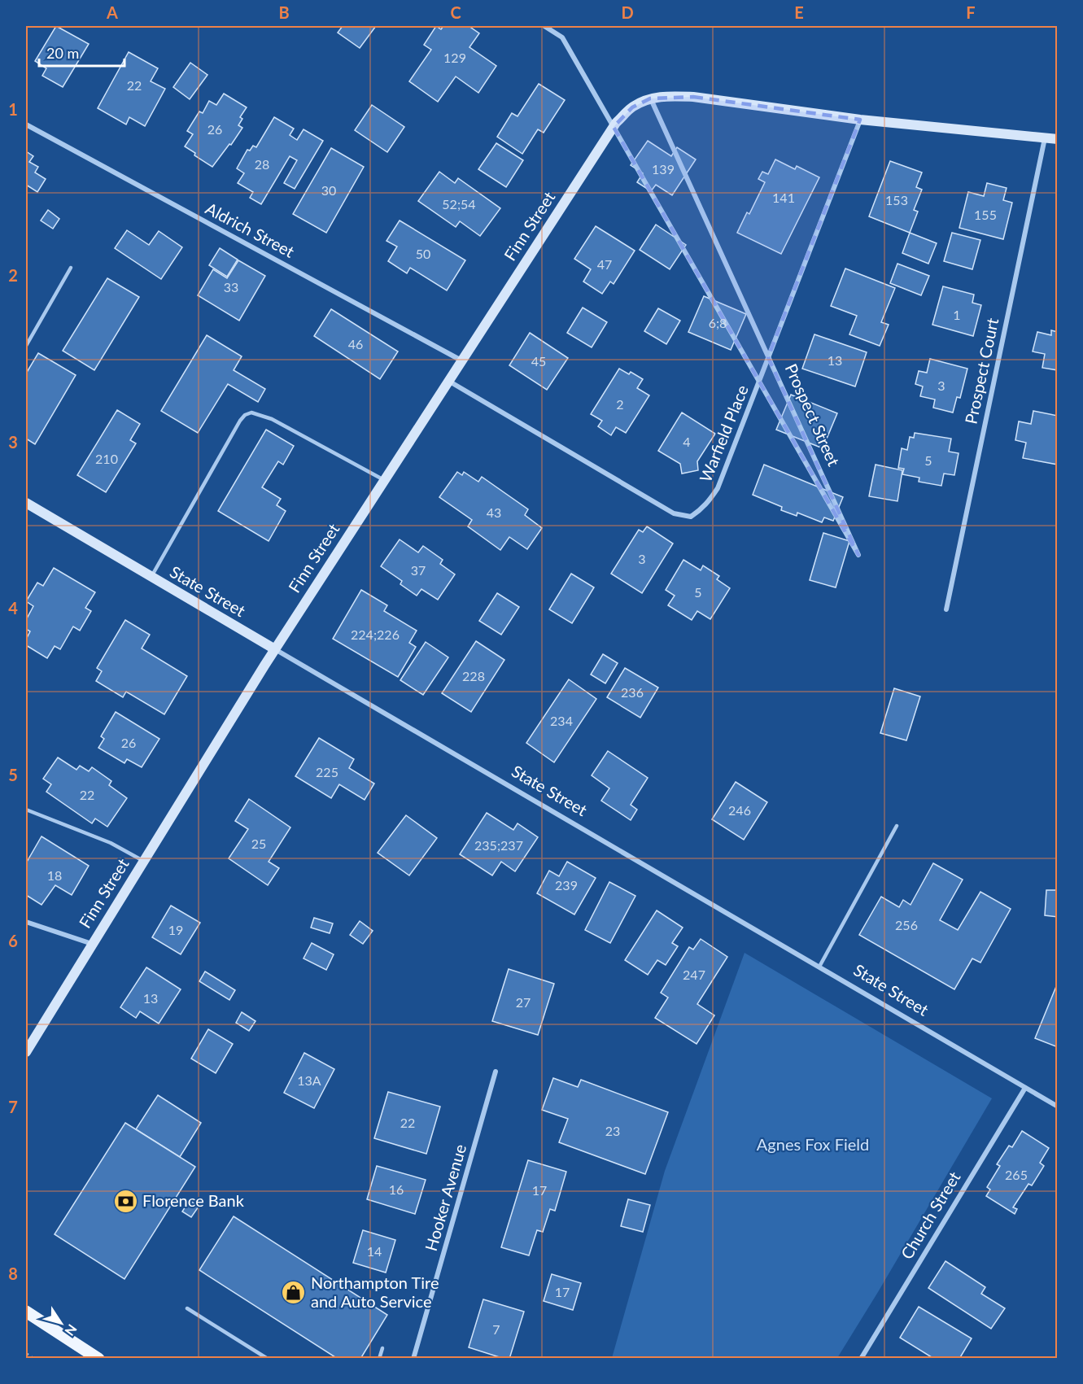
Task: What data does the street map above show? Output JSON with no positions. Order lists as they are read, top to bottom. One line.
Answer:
{"streets":{"main road":["Finn Street","State Street"],"street":["Aldrich Street","Prospect Court","Prospect Street","Warfield Place","Hooker Avenue","Church Street"]},"crossings":[["Finn Street","Aldrich Street"],["Finn Street","Prospect Street"],["Finn Street","Warfield Place"],["Finn Street","State Street"],["State Street","Church Street"]],"parks":["Agnes Fox Field"],"places":{"bank":["Florence Bank"],"shop":["Northampton Tire and Auto Service"]},"house_numbers":["129","22","26","28","139","30","141","153","52;54","155","50","47","33","1","6;8","46","13","45","3","2","4","210","5","43","3","37","5","224;226","228","236","234","26","225","22","246","25","235;237","18","239","256","19","247","13","27","13A","22","23","265","16","17","14","17","7"],"scale_bar":"20 m","north":"bottom right","grid":{"columns":["A","B","C","D","E","F"],"rows":["1","2","3","4","5","6","7","8"]}}
